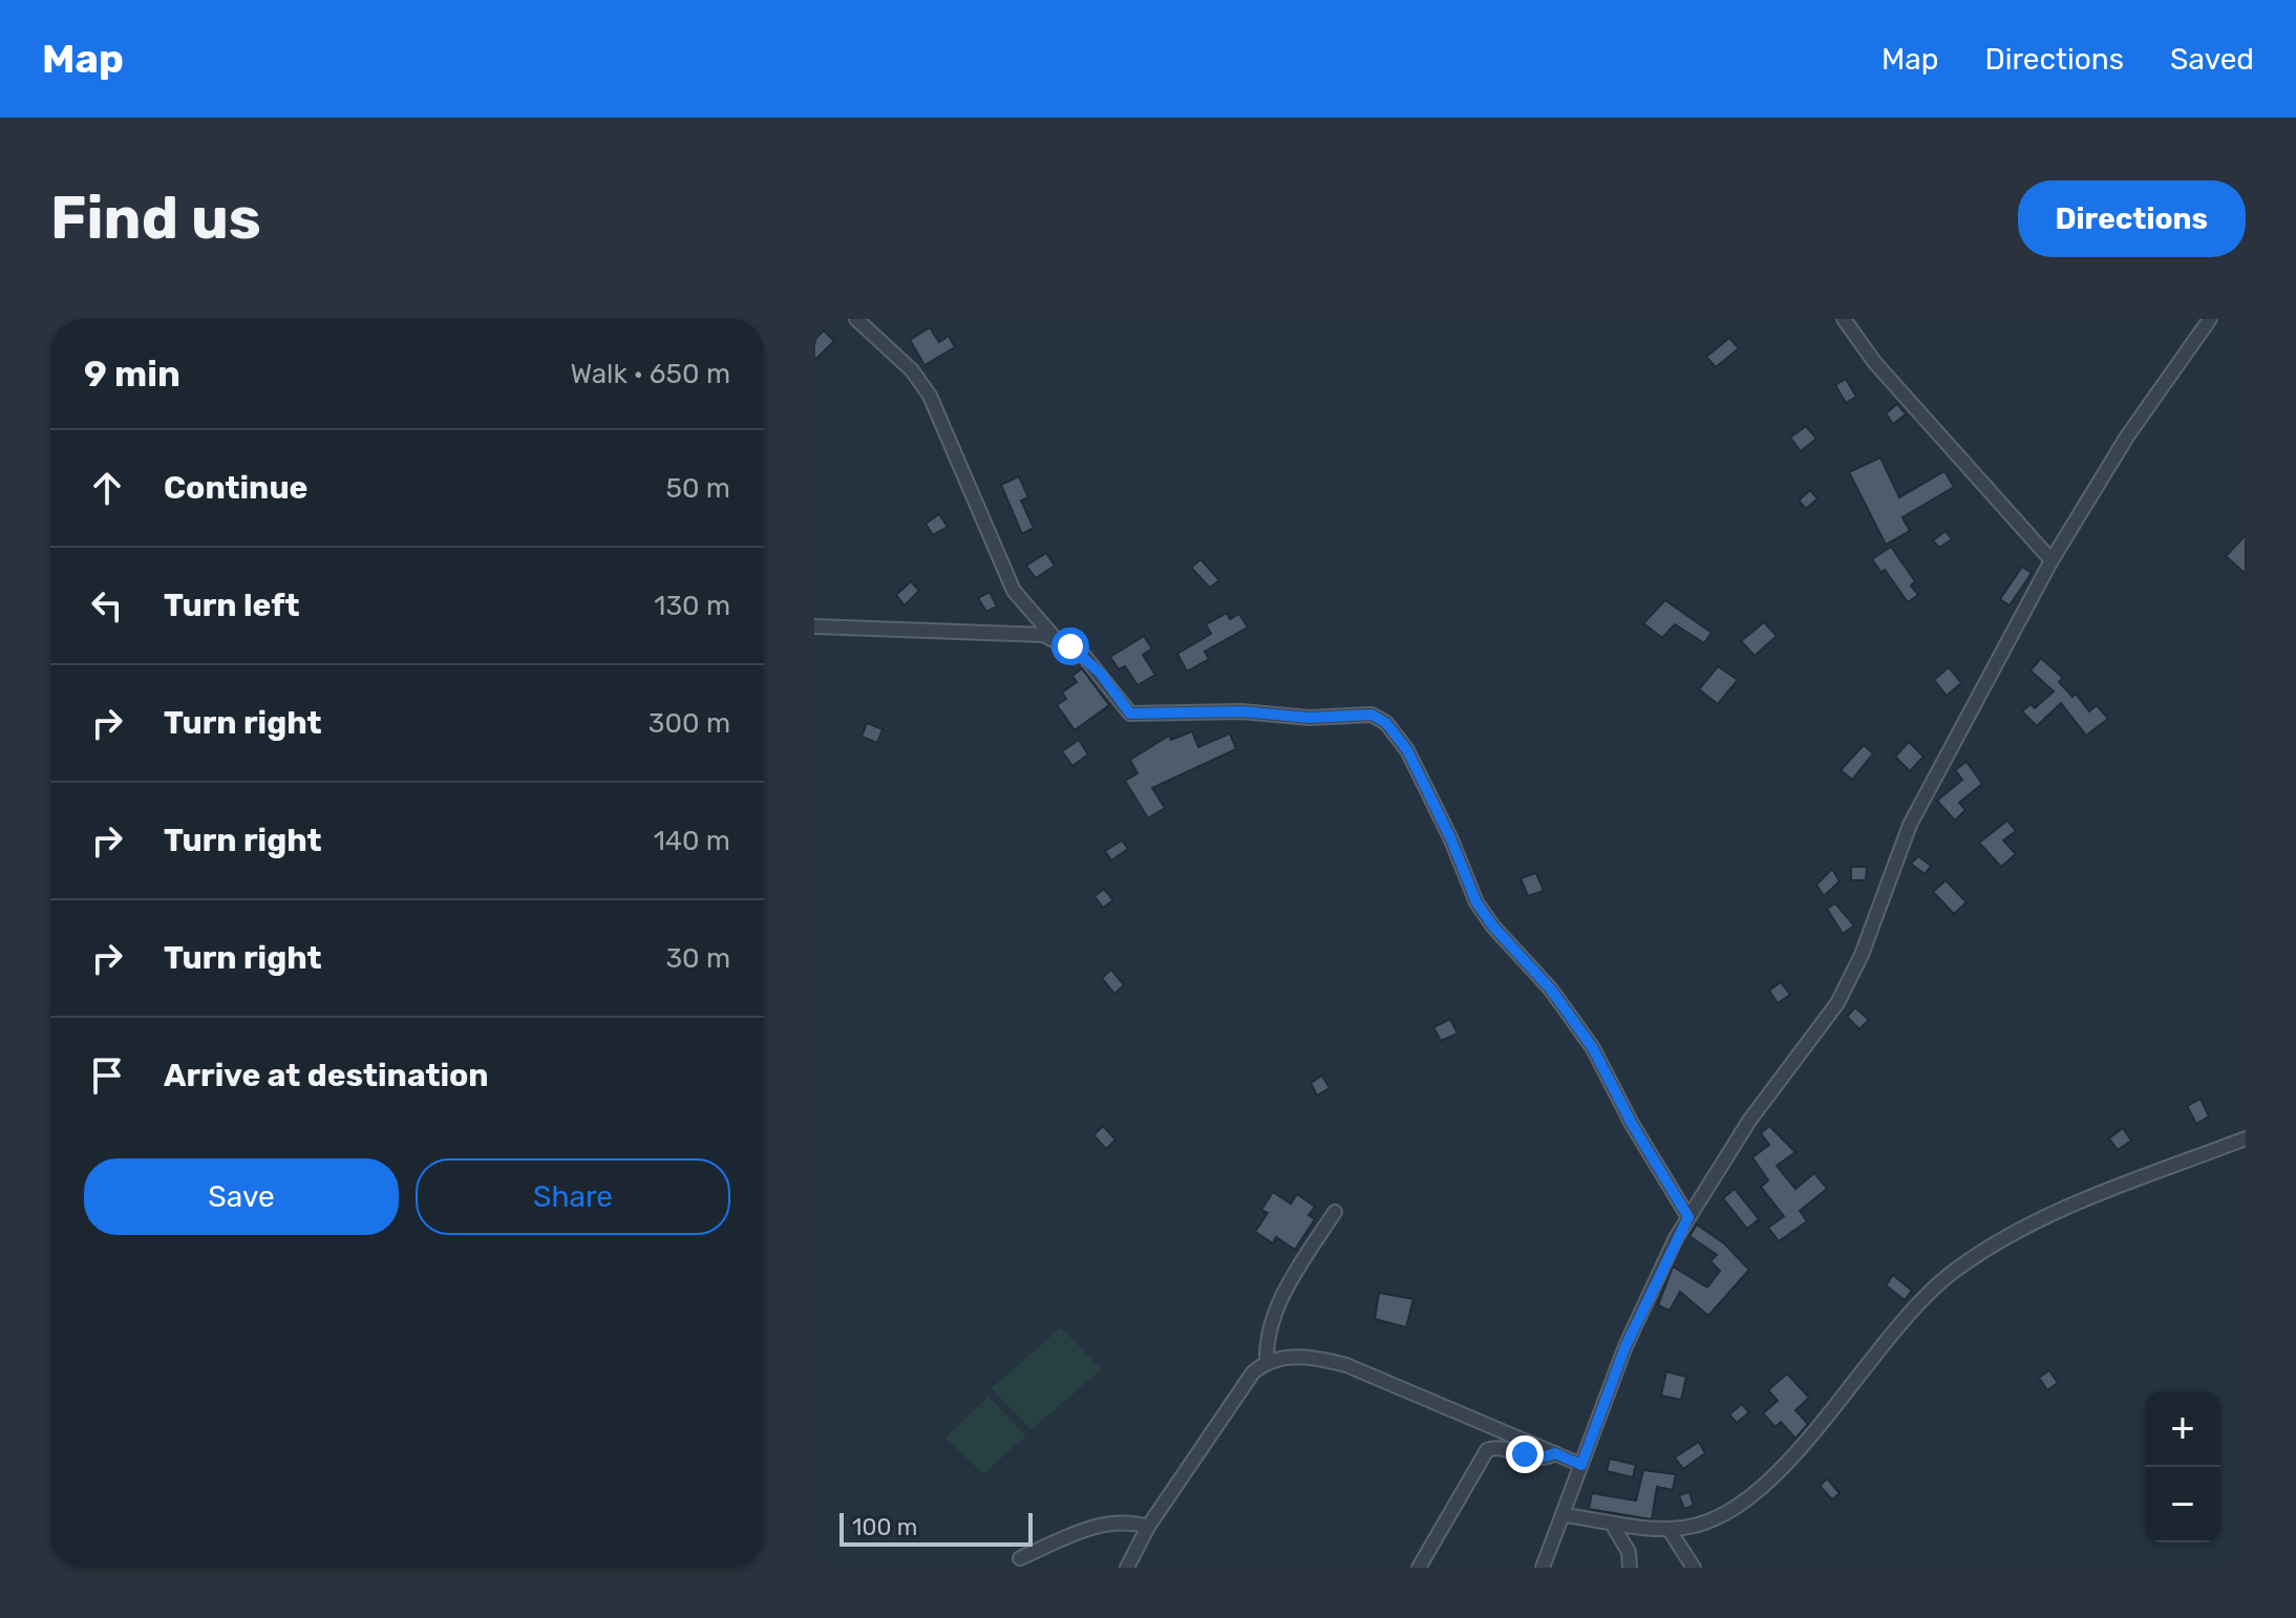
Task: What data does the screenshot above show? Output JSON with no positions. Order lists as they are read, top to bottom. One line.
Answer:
{"scale_bar":"100 m","page":{"header":"Map","nav":["Map","Directions","Saved"],"buttons":["Directions",["Save","Share"]],"title":"Find us","heading":["9 min","Walk · 650 m"],"list":[["Continue","50 m"],["Turn left","130 m"],["Turn right","300 m"],["Turn right","140 m"],["Turn right","30 m"],"Arrive at destination"],"map_buttons":["+","−"],"scale":"100 m"}}
